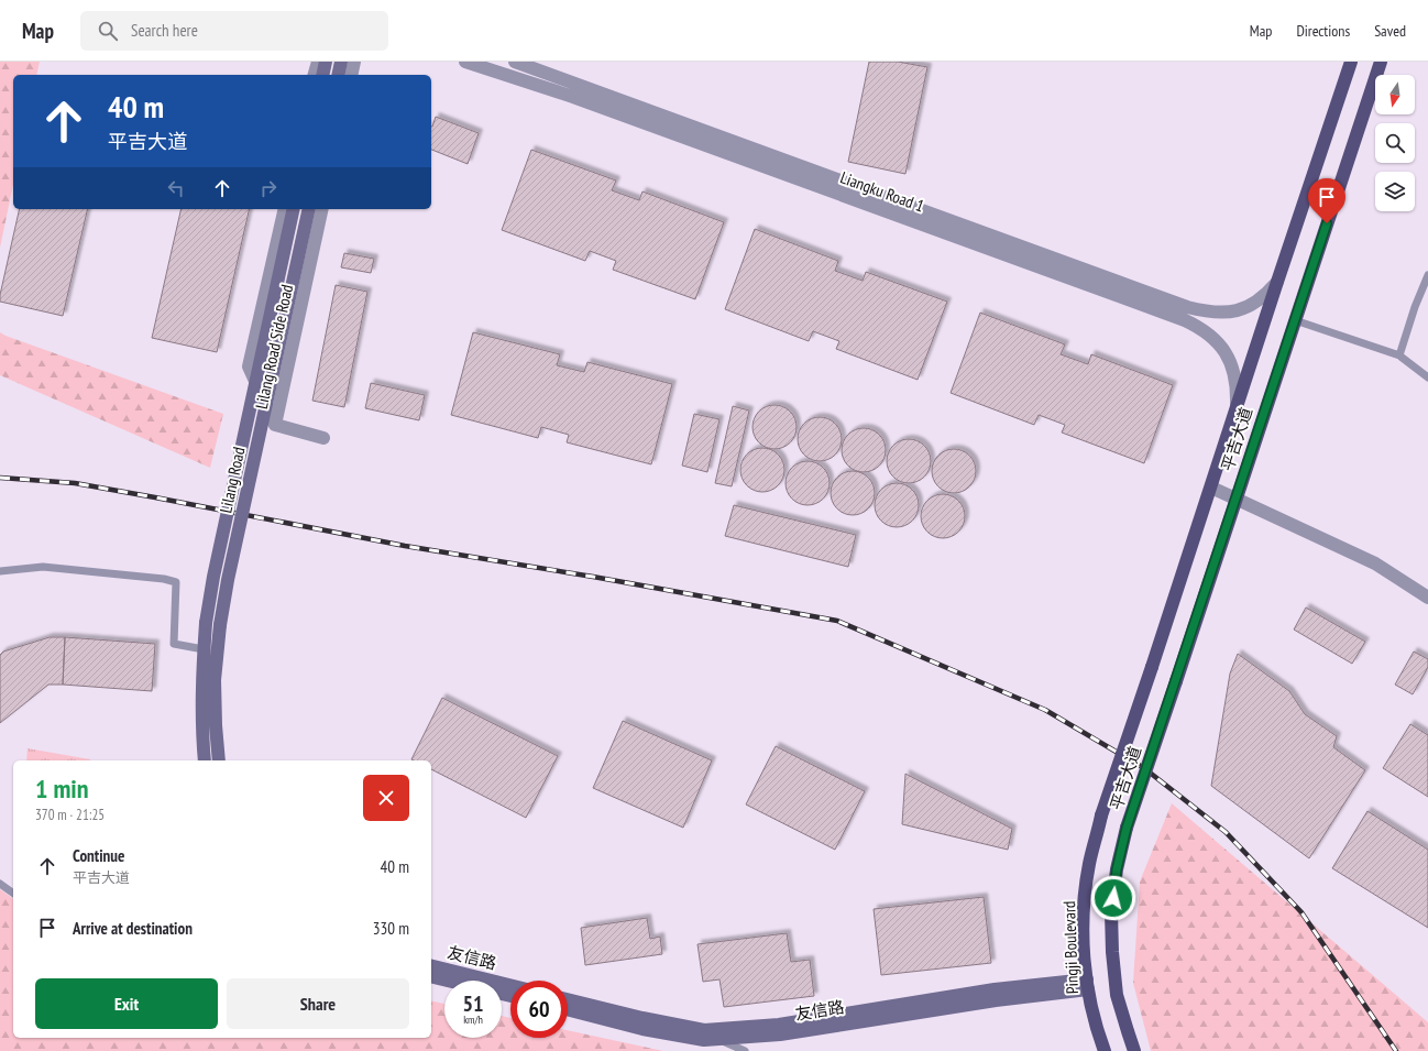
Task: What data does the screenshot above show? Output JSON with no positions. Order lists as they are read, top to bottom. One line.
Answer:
{"streets":{"main road":["平吉大道","Pingji Boulevard"],"street":["Liangku Road 1","Lilang Road Side Road","Lilang Road","友信路"]},"crossings":[["Liangku Road 1","平吉大道"],["平吉大道","Pingji Boulevard"],["Pingji Boulevard","友信路"]],"north":"bottom","page":{"header":"Map","search":"Search here","nav":["Map","Directions","Saved"],"turn":["40 m","平吉大道"],"heading":["1 min","370 m · 21:25"],"list":[{"name":"Continue","note":"平吉大道","value":"40 m"},{"name":"Arrive at destination","value":"330 m"}],"buttons":["Exit","Share"],"speed":"51 km/h","limit":"60"}}
